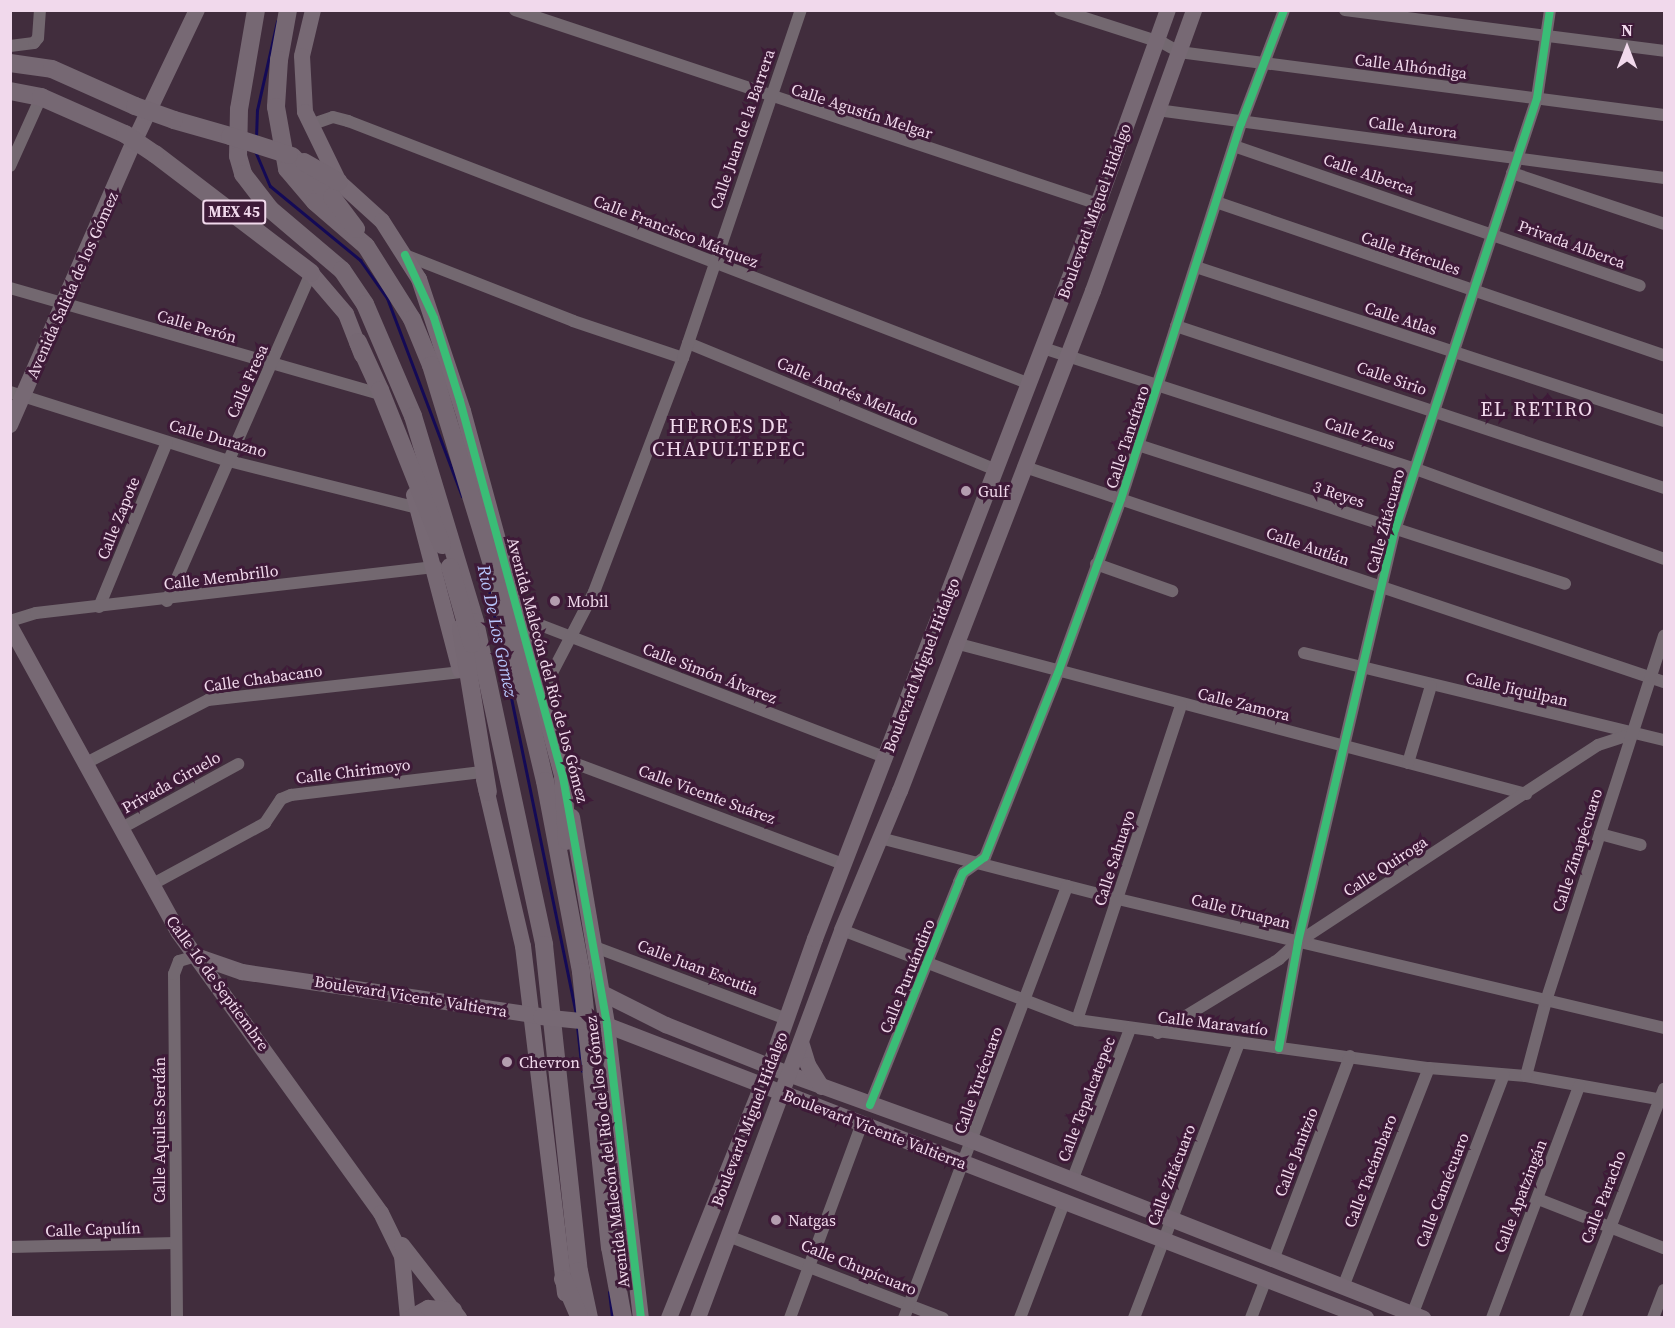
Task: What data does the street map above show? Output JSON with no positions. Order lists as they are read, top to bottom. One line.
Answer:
{"streets":{"main road":["Boulevard Miguel Hidalgo","MEX 45","Avenida Salida de los Gómez","Avenida Malecón del Río de los Gómez","Calle 16 de Septiembre","Boulevard Vicente Valtierra"],"street":["Calle Alhóndiga","Calle Agustín Melgar","Calle Aurora","Calle Juan de la Barrera","Calle Alberca","Calle Francisco Márquez","Privada Alberca","Calle Hércules","Calle Atlas","Calle Perón","Calle Sirio","Calle Fresa","Calle Andrés Mellado","Calle Zeus","Calle Tancítaro","Calle Durazno","3 Reyes","Calle Zapote","Calle Zitácuaro","Calle Autlán","Calle Membrillo","Calle Simón Álvarez","Calle Chabacano","Calle Jiquilpan","Calle Zamora","Calle Chirimoyo","Privada Ciruelo","Calle Vicente Suárez","Calle Zinapécuaro","Calle Sahuayo","Calle Quiroga","Calle Uruapan","Calle Juan Escutia","Calle Puruándiro","Calle Maravatío","Calle Yurécuaro","Calle Tepalcatepec","Calle Aquiles Serdán","Calle Janitzio","Calle Tacámbaro","Calle Camécuaro","Calle Apatzingán","Calle Paracho","Calle Capulín","Calle Chupícuaro"]},"crossings":[["Calle Alhóndiga","Boulevard Miguel Hidalgo"],["Calle Alhóndiga","Calle Tancítaro"],["Calle Alhóndiga","Calle Zitácuaro"],["Calle Agustín Melgar","Calle Juan de la Barrera"],["Calle Agustín Melgar","Boulevard Miguel Hidalgo"],["Calle Aurora","Boulevard Miguel Hidalgo"],["Calle Aurora","Calle Tancítaro"],["Calle Aurora","Calle Zitácuaro"],["Calle Juan de la Barrera","Calle Francisco Márquez"],["Calle Juan de la Barrera","Calle Andrés Mellado"],["Calle Juan de la Barrera","Avenida Malecón del Río de los Gómez"],["Calle Juan de la Barrera","Calle Simón Álvarez"],["Calle Alberca","Privada Alberca"],["Calle Alberca","Calle Tancítaro"],["Calle Alberca","Calle Zitácuaro"],["Boulevard Miguel Hidalgo","Calle Francisco Márquez"],["Boulevard Miguel Hidalgo","Calle Andrés Mellado"],["Boulevard Miguel Hidalgo","Calle Zeus"],["Boulevard Miguel Hidalgo","Calle Autlán"],["Boulevard Miguel Hidalgo","Calle Simón Álvarez"],["Boulevard Miguel Hidalgo","Calle Zamora"],["Boulevard Miguel Hidalgo","Calle Vicente Suárez"],["Boulevard Miguel Hidalgo","Calle Uruapan"],["Boulevard Miguel Hidalgo","Calle Juan Escutia"],["Boulevard Miguel Hidalgo","Boulevard Vicente Valtierra"],["Boulevard Miguel Hidalgo","Calle Maravatío"],["Boulevard Miguel Hidalgo","Calle Chupícuaro"],["MEX 45","Avenida Salida de los Gómez"],["MEX 45","Calle Perón"],["MEX 45","Calle Fresa"],["MEX 45","Calle Durazno"],["MEX 45","Calle Membrillo"],["MEX 45","Calle Chabacano"],["MEX 45","Calle Chirimoyo"],["MEX 45","Boulevard Vicente Valtierra"],["Calle Francisco Márquez","Avenida Malecón del Río de los Gómez"],["Privada Alberca","Calle Zitácuaro"],["Calle Hércules","Calle Tancítaro"],["Calle Hércules","Calle Zitácuaro"],["Avenida Salida de los Gómez","Calle Perón"],["Avenida Salida de los Gómez","Calle Durazno"],["Calle Atlas","Calle Tancítaro"],["Calle Atlas","Calle Zitácuaro"],["Calle Perón","Calle Fresa"],["Calle Sirio","Calle Tancítaro"],["Calle Sirio","Calle Zitácuaro"],["Calle Fresa","Calle Durazno"],["Calle Fresa","Calle Membrillo"],["Calle Zeus","Calle Tancítaro"],["Calle Zeus","Calle Zitácuaro"],["Calle Tancítaro","3 Reyes"],["Calle Tancítaro","Calle Autlán"],["Calle Tancítaro","Calle Zamora"],["Calle Tancítaro","Calle Uruapan"],["Calle Tancítaro","Calle Puruándiro"],["Calle Durazno","Calle Zapote"],["3 Reyes","Calle Zitácuaro"],["Calle Zapote","Calle Membrillo"],["Calle Zitácuaro","Calle Autlán"],["Calle Zitácuaro","Calle Jiquilpan"],["Calle Zitácuaro","Calle Zamora"],["Calle Zitácuaro","Calle Quiroga"],["Calle Zitácuaro","Calle Uruapan"],["Calle Zitácuaro","Boulevard Vicente Valtierra"],["Calle Zitácuaro","Calle Maravatío"],["Calle Autlán","Calle Zinapécuaro"],["Avenida Malecón del Río de los Gómez","Calle Simón Álvarez"],["Avenida Malecón del Río de los Gómez","Calle Vicente Suárez"],["Avenida Malecón del Río de los Gómez","Calle Juan Escutia"],["Avenida Malecón del Río de los Gómez","Boulevard Vicente Valtierra"],["Calle Chabacano","Calle 16 de Septiembre"],["Calle Jiquilpan","Calle Zinapécuaro"],["Calle Jiquilpan","Calle Quiroga"],["Calle Zamora","Calle Sahuayo"],["Calle Zamora","Calle Quiroga"],["Calle Chirimoyo","Calle 16 de Septiembre"],["Privada Ciruelo","Calle 16 de Septiembre"],["Calle Zinapécuaro","Calle Quiroga"],["Calle Zinapécuaro","Calle Uruapan"],["Calle Zinapécuaro","Calle Maravatío"],["Calle Sahuayo","Calle Uruapan"],["Calle Sahuayo","Calle Maravatío"],["Calle Quiroga","Calle Uruapan"],["Calle Quiroga","Calle Maravatío"],["Calle Uruapan","Calle Puruándiro"],["Calle Uruapan","Calle Yurécuaro"],["Calle Puruándiro","Boulevard Vicente Valtierra"],["Calle Puruándiro","Calle Maravatío"],["Calle 16 de Septiembre","Boulevard Vicente Valtierra"],["Calle 16 de Septiembre","Calle Aquiles Serdán"],["Boulevard Vicente Valtierra","Calle Yurécuaro"],["Boulevard Vicente Valtierra","Calle Tepalcatepec"],["Boulevard Vicente Valtierra","Calle Aquiles Serdán"],["Boulevard Vicente Valtierra","Calle Janitzio"],["Boulevard Vicente Valtierra","Calle Tacámbaro"],["Boulevard Vicente Valtierra","Calle Camécuaro"],["Calle Maravatío","Calle Yurécuaro"],["Calle Maravatío","Calle Tepalcatepec"],["Calle Maravatío","Calle Janitzio"],["Calle Maravatío","Calle Tacámbaro"],["Calle Maravatío","Calle Camécuaro"],["Calle Maravatío","Calle Apatzingán"],["Calle Maravatío","Calle Paracho"],["Calle Yurécuaro","Calle Chupícuaro"],["Calle Aquiles Serdán","Calle Capulín"]],"districts":["EL RETIRO","HEROES DE CHAPULTEPEC"],"water":["Rio De Los Gomez"],"places":["Gulf","Mobil","Chevron","Natgas"],"north":"top"}
